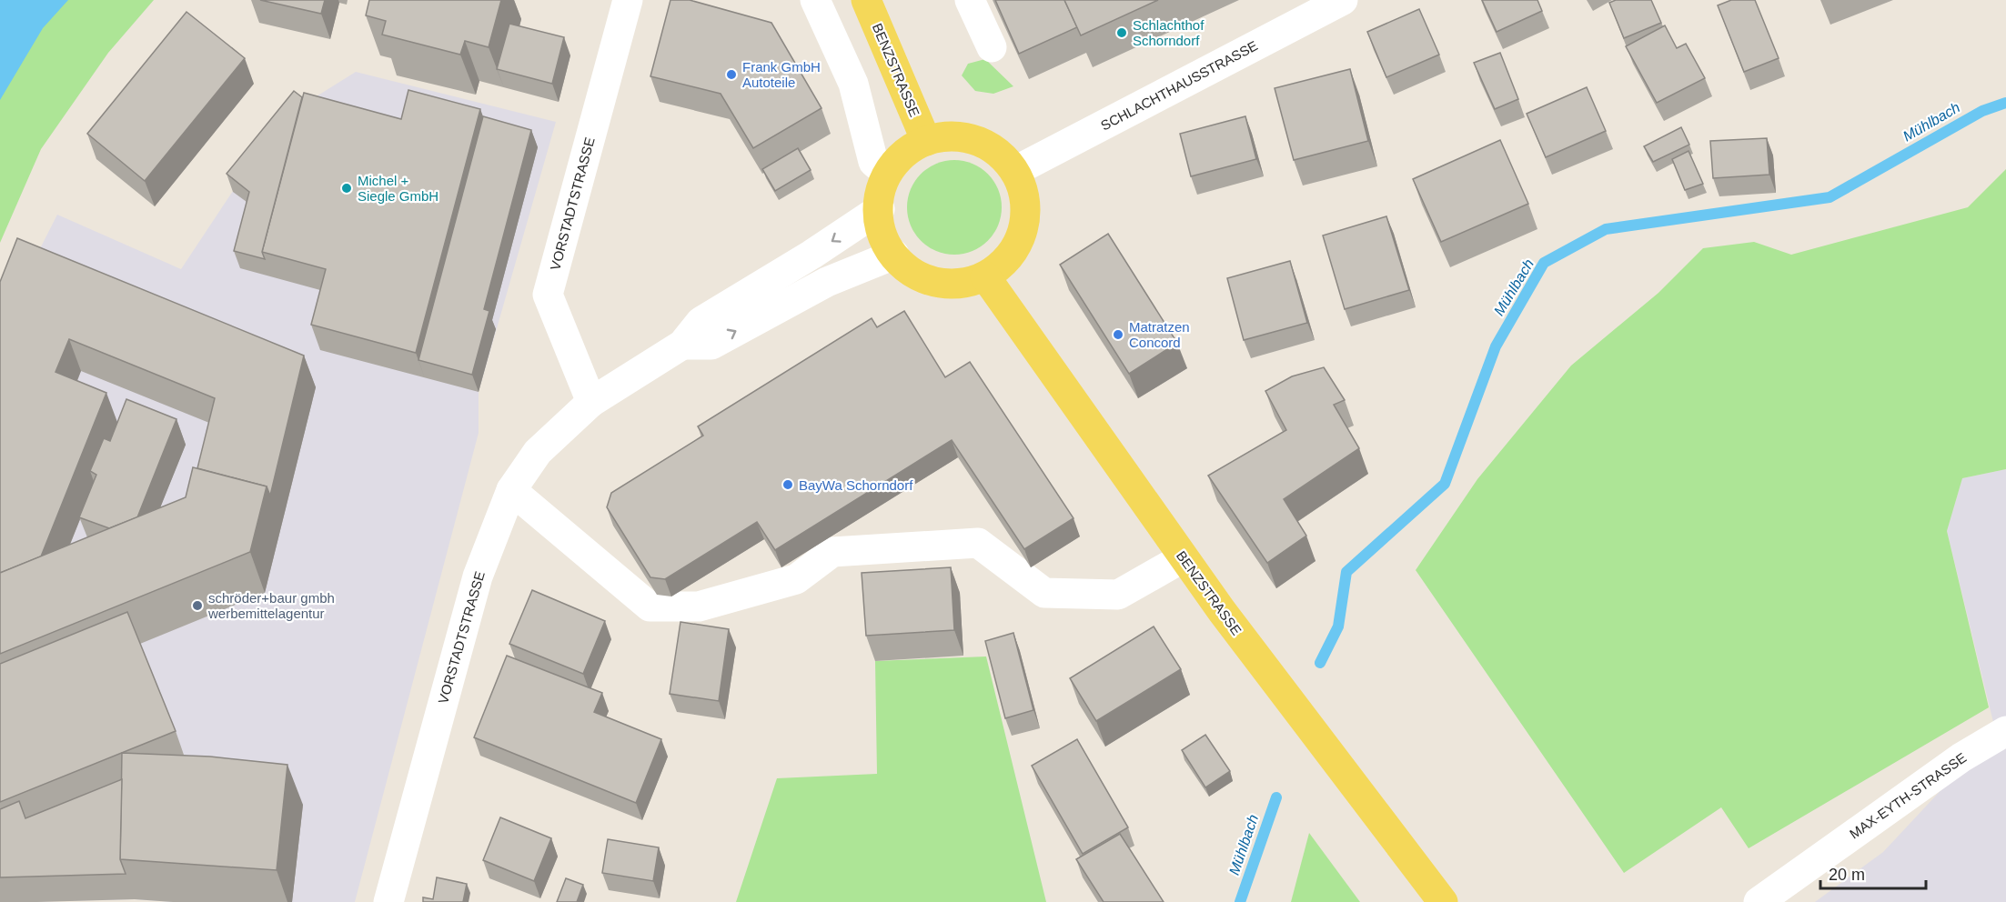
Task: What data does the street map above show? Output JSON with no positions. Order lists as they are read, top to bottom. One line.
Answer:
{"streets":{"main road":["BENZSTRASSE"],"street":["SCHLACHTHAUSSTRASSE","VORSTADTSTRASSE","MAX-EYTH-STRASSE"]},"crossings":[["BENZSTRASSE","SCHLACHTHAUSSTRASSE"],["BENZSTRASSE","VORSTADTSTRASSE"],["SCHLACHTHAUSSTRASSE","VORSTADTSTRASSE"]],"water":["Mühlbach"],"places":["Schlachthof Schorndorf","Frank GmbH Autoteile","Michel + Siegle GmbH","Matratzen Concord","BayWa Schorndorf","schröder+baur gmbh werbemittelagentur"],"scale_bar":"20 m"}
